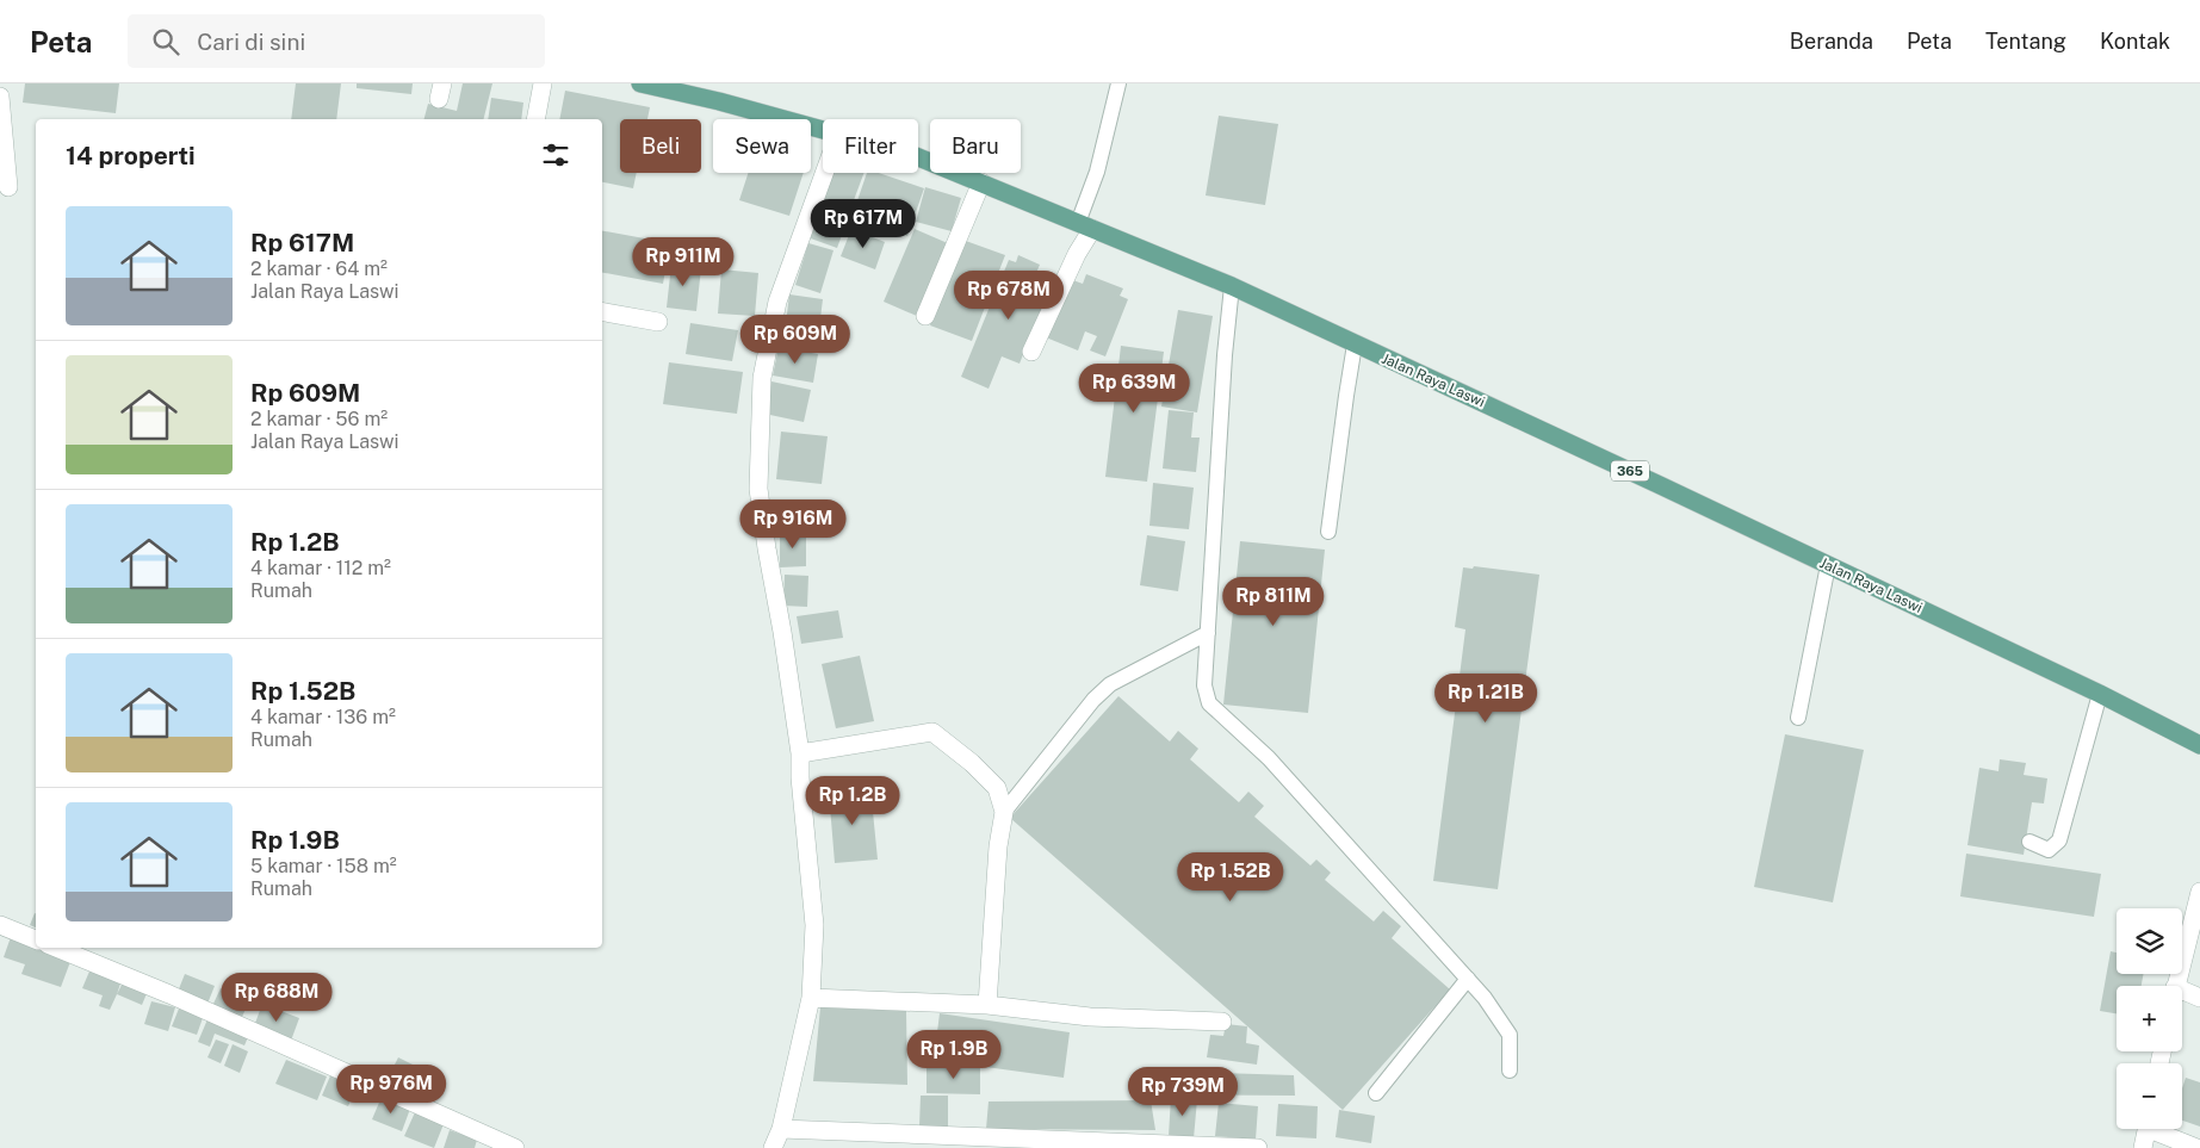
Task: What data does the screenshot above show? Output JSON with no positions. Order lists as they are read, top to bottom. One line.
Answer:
{"streets":{"main road":["Jalan Raya Laswi","365"]},"page":{"header":"Peta","search":"Cari di sini","nav":["Beranda","Peta","Tentang","Kontak"],"chip":["Beli","Sewa","Filter","Baru"],"heading":"14 properti","list":[{"name":"Rp 617M","note":"2 kamar · 64 m² · Jalan Raya Laswi"},{"name":"Rp 609M","note":"2 kamar · 56 m² · Jalan Raya Laswi"},{"name":"Rp 1.2B","note":"4 kamar · 112 m² · Rumah"},{"name":"Rp 1.52B","note":"4 kamar · 136 m² · Rumah"},{"name":"Rp 1.9B","note":"5 kamar · 158 m² · Rumah"}],"price":["Rp 617M","Rp 911M","Rp 678M","Rp 609M","Rp 639M","Rp 916M","Rp 811M","Rp 1.21B","Rp 1.2B","Rp 1.52B","Rp 688M","Rp 1.9B","Rp 976M","Rp 739M"],"map_buttons":["+","−"]}}
